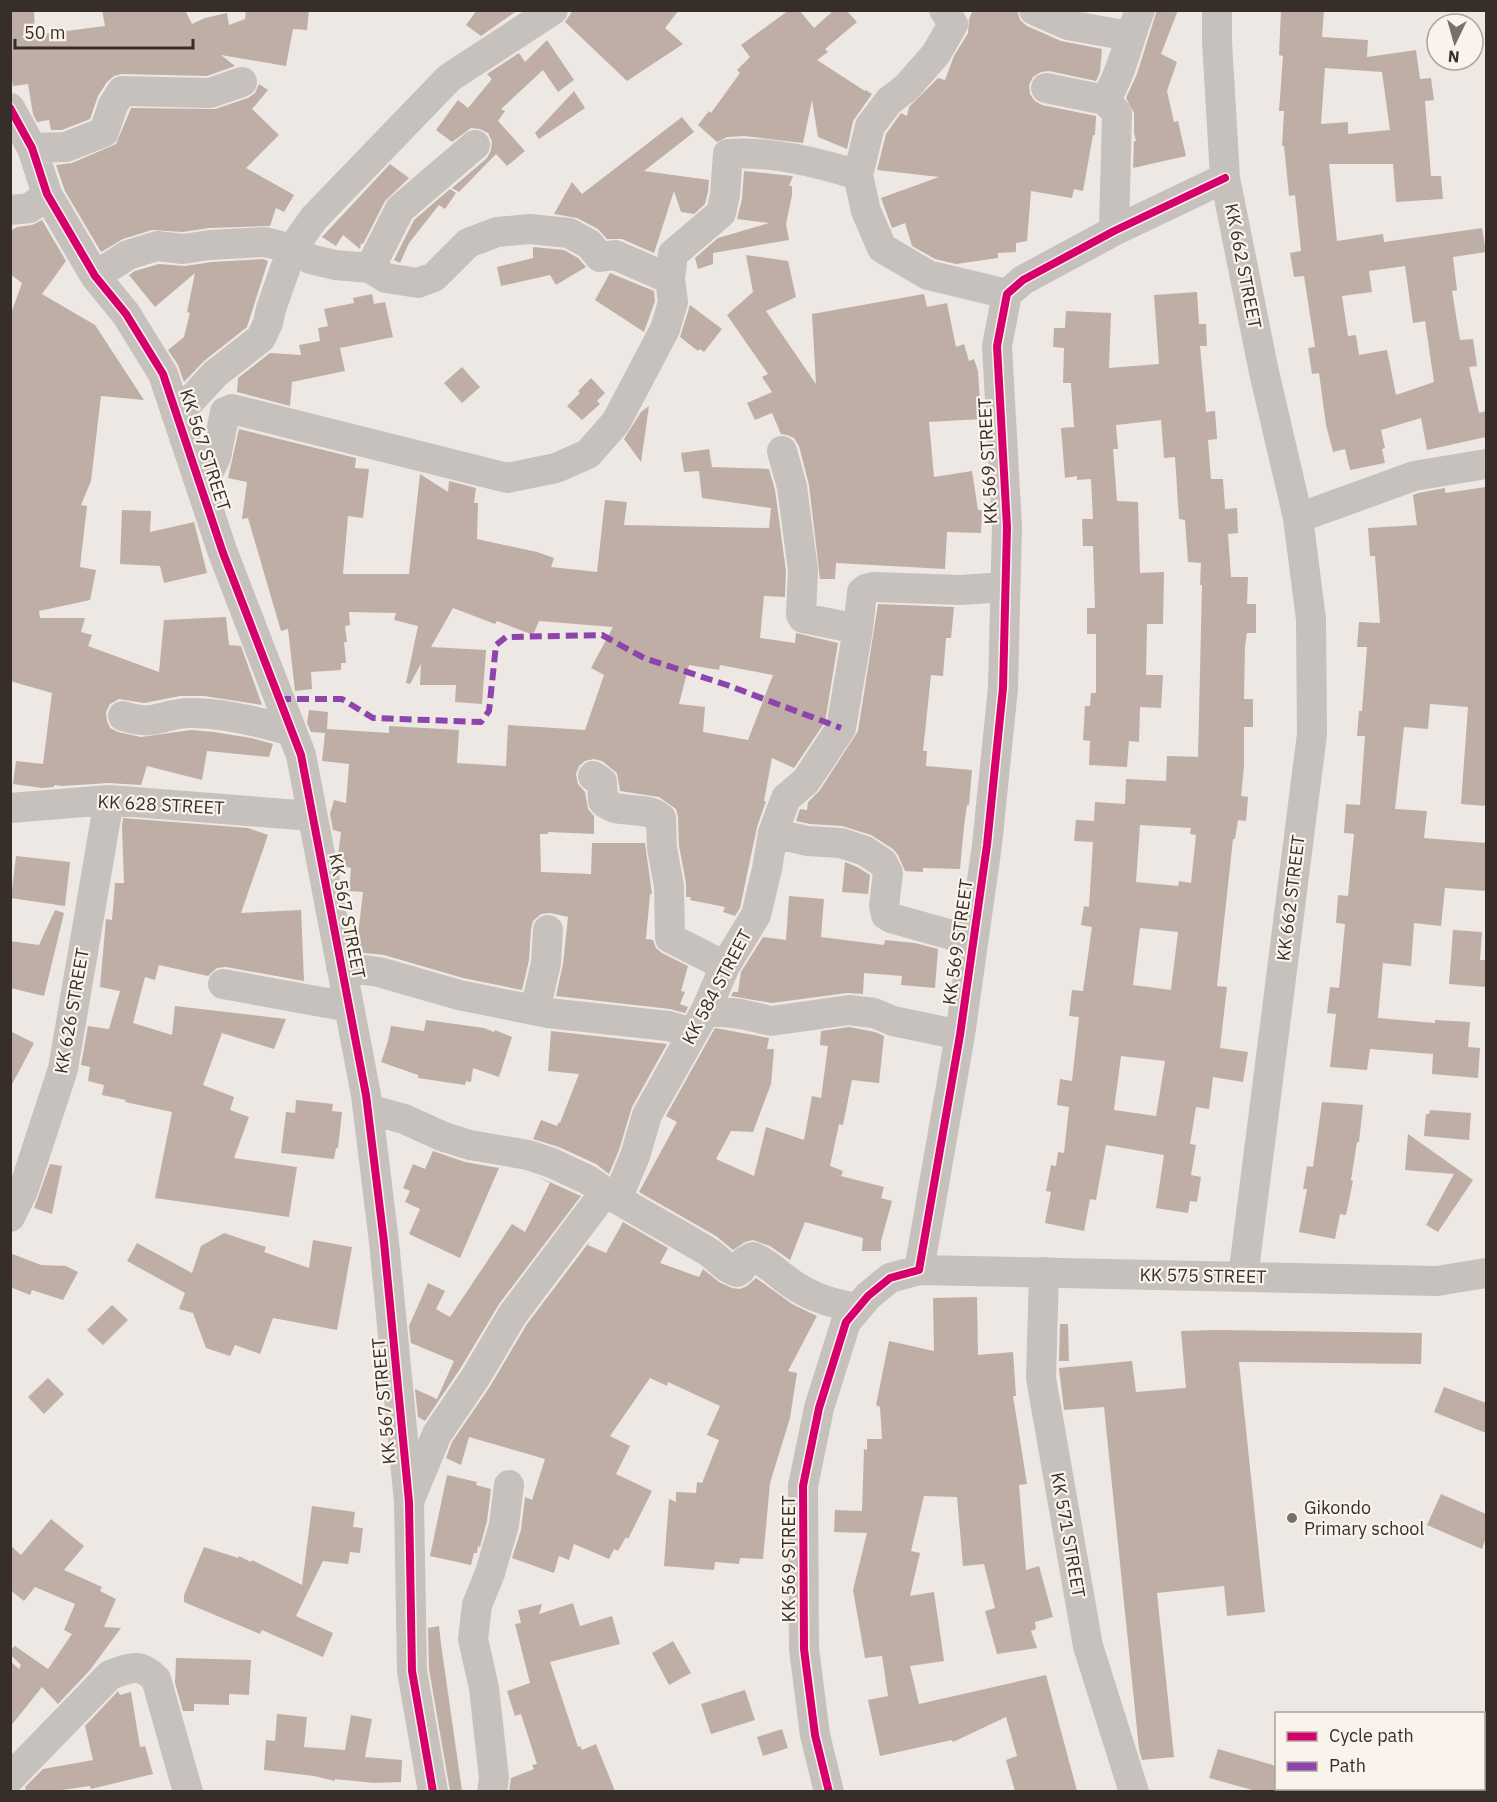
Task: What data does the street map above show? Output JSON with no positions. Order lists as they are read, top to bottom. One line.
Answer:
{"streets":{"street":["KK 662 STREET","KK 567 STREET","KK 569 STREET","KK 628 STREET","KK 584 STREET","KK 626 STREET","KK 575 STREET","KK 571 STREET"]},"crossings":[["KK 662 STREET","KK 575 STREET"],["KK 567 STREET","KK 628 STREET"],["KK 567 STREET","KK 584 STREET"],["KK 569 STREET","KK 584 STREET"],["KK 569 STREET","KK 575 STREET"],["KK 628 STREET","KK 626 STREET"],["KK 575 STREET","KK 571 STREET"]],"places":["Gikondo Primary school"],"legend":["Cycle path","Path"],"scale_bar":"50 m","north":"bottom"}
